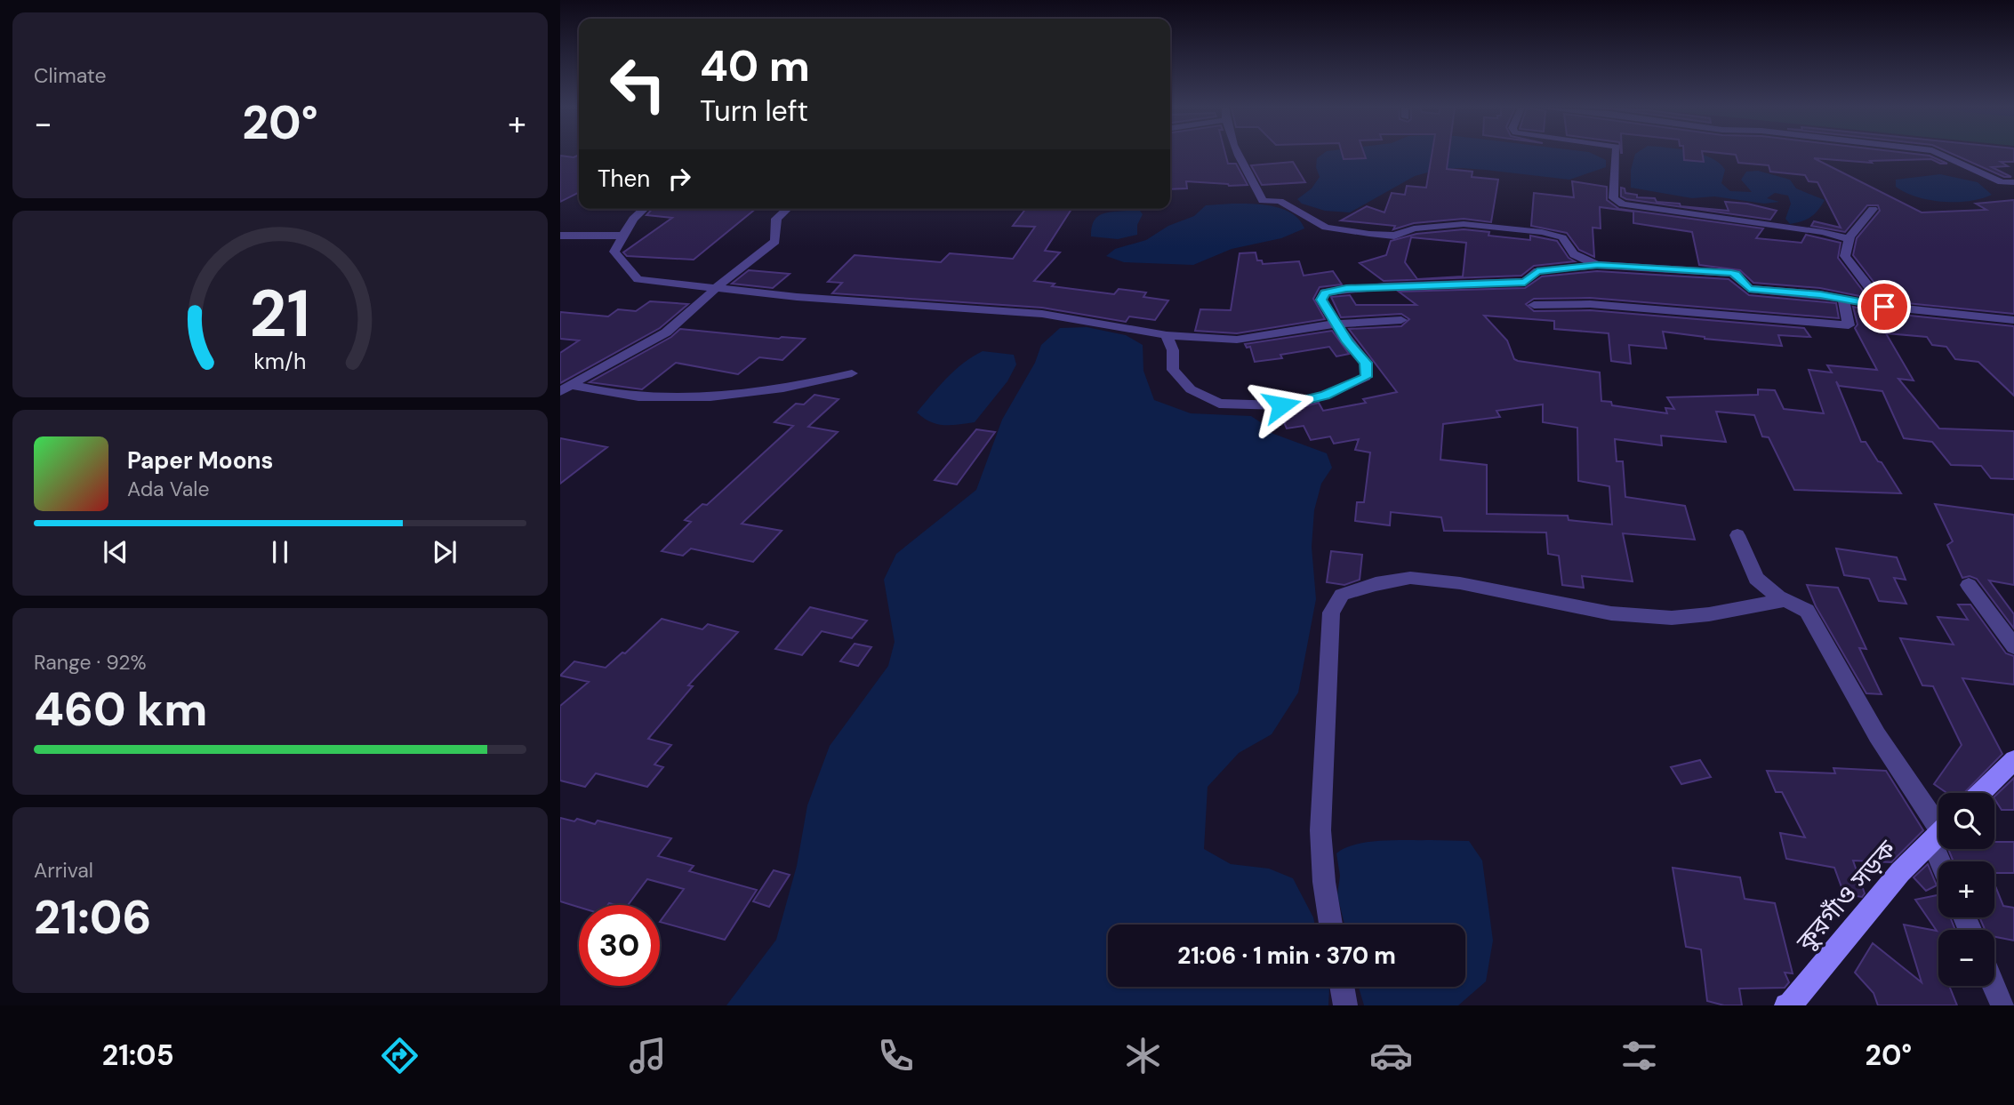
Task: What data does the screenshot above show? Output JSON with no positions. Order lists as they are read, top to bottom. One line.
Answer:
{"streets":{"street":["কুরগাঁও সড়ক"]},"page":{"tile":["Climate",["Range · 92%","460 km"],["Arrival","21:06"]],"turn":["40 m","Turn left"],"heat":["−","20°","+"],"then":"Then","song":["Paper Moons","Ada Vale"],"map_buttons":["+","−"],"limit":"30","trip":"21:06 · 1 min · 370 m","tabs":["21:05","20°"],"gauge":["21","km/h"]}}
